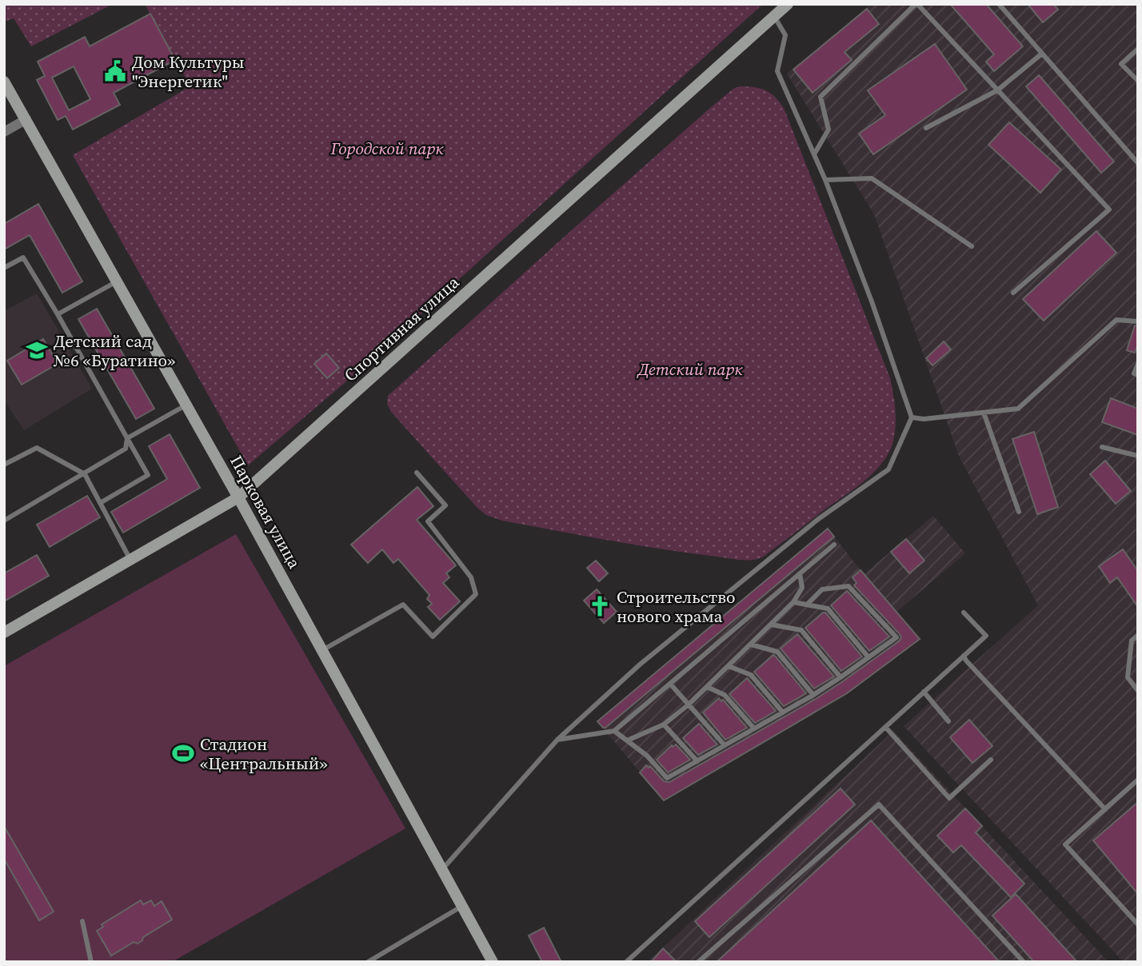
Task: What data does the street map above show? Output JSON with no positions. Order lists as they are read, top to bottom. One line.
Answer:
{"streets":{"street":["Спортивная улица","Парковая улица"]},"crossings":[["Спортивная улица","Парковая улица"]],"parks":["Городской парк","Детский парк"],"places":{"public building":["Дом Культуры \"Энергетик\""],"school or university":["Детский сад №6 «Буратино»"],"church":["Строительство нового храма"],"sports":["Стадион «Центральный»"]}}
